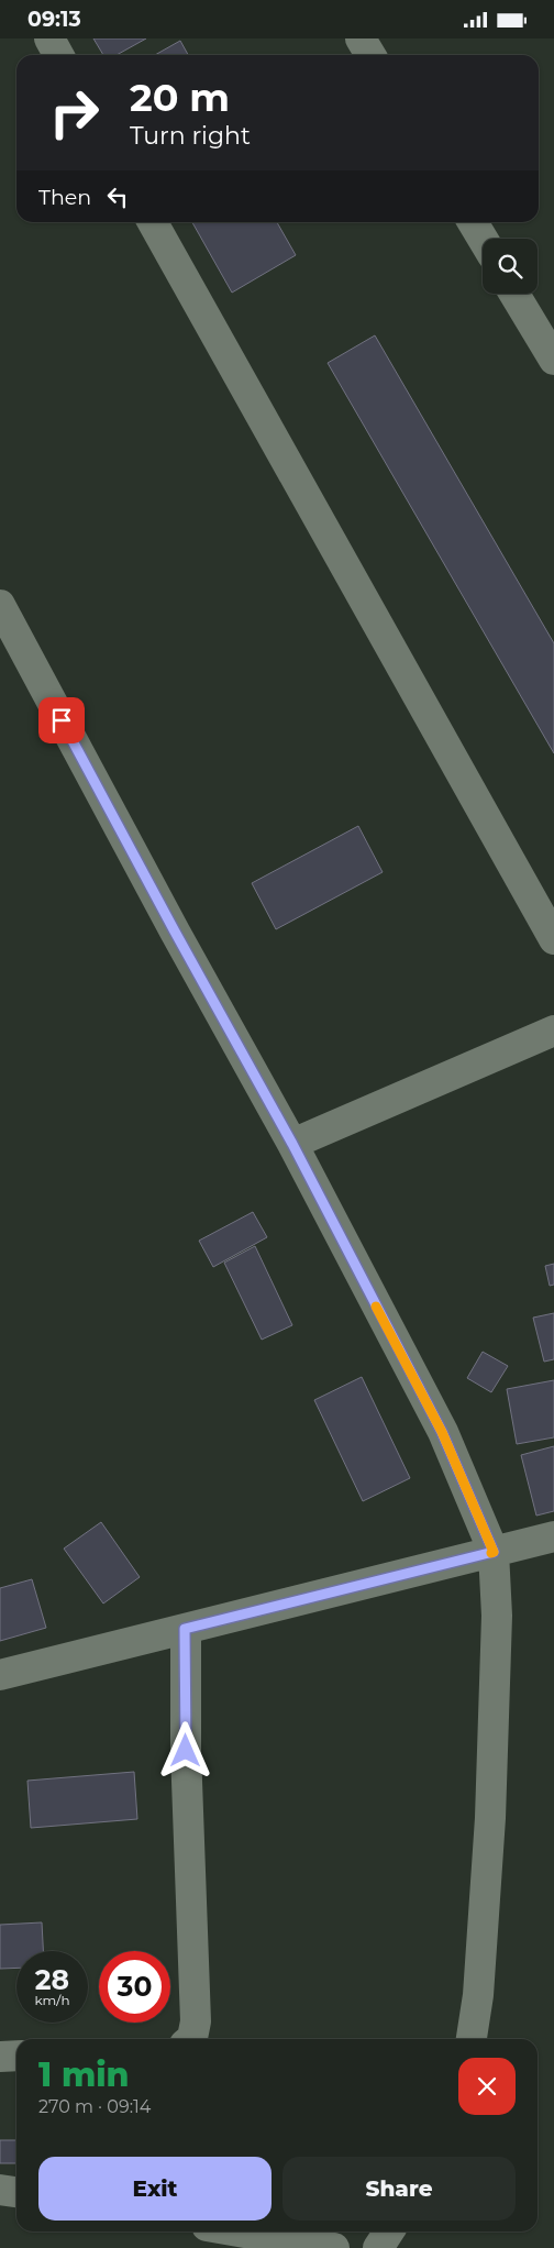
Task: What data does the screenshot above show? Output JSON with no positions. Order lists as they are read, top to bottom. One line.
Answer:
{"page":{"status":"09:13","turn":["20 m","Turn right"],"then":"Then","speed":"28 km/h","limit":"30","heading":["1 min","270 m · 09:14"],"buttons":["Exit","Share"]}}
